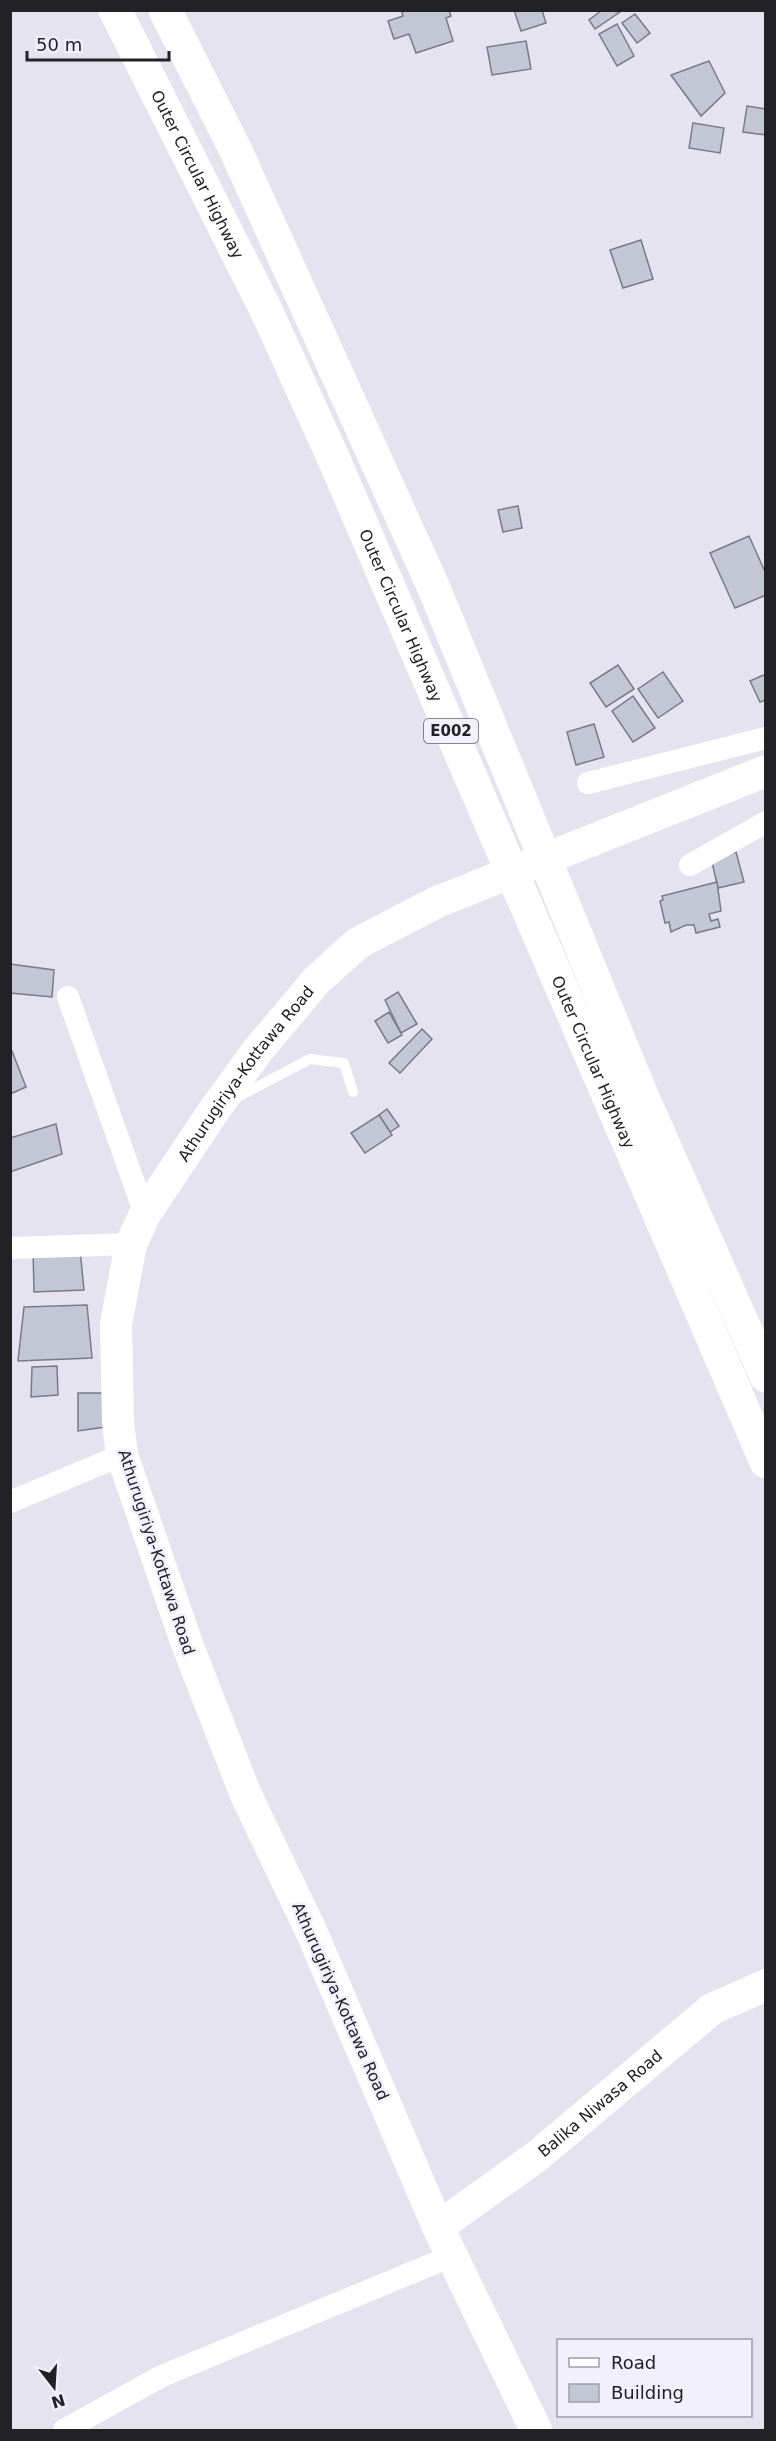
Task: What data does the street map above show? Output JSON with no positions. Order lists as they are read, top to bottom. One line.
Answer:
{"streets":{"highway":["Outer Circular Highway","E002"],"main road":["Athurugiriya-Kottawa Road","Balika Niwasa Road"]},"crossings":[["Athurugiriya-Kottawa Road","Balika Niwasa Road"]],"legend":["Road","Building"],"scale_bar":"50 m","north":"bottom"}
